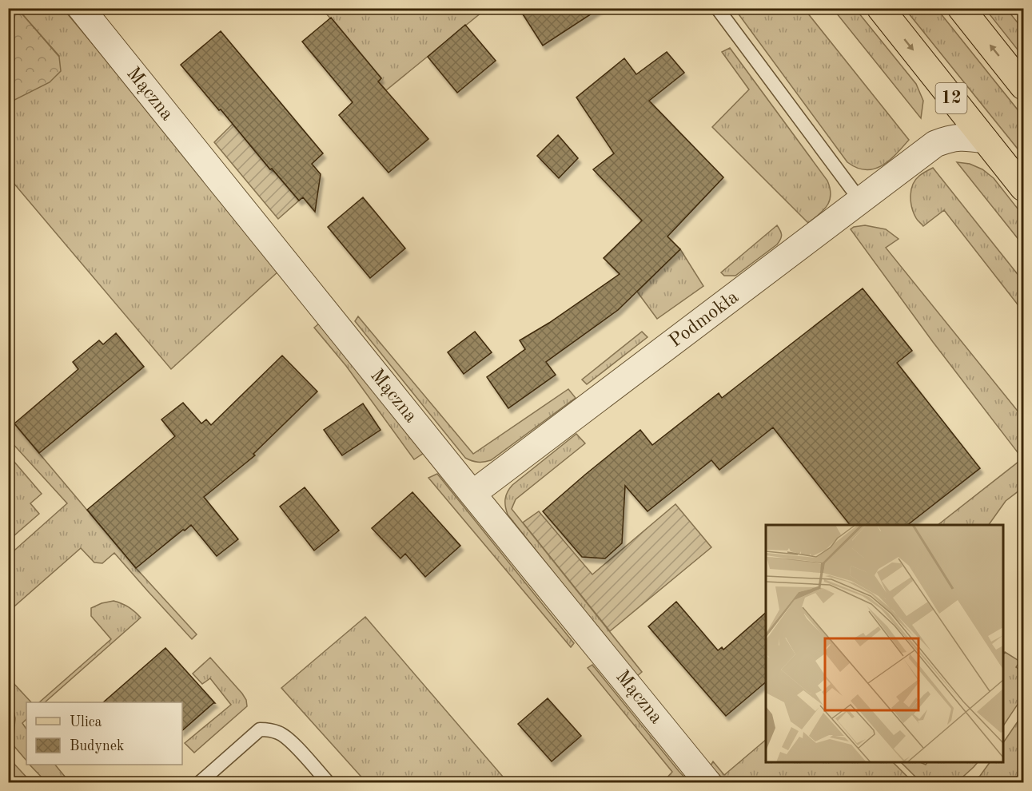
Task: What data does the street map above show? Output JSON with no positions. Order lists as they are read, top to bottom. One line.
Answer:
{"streets":{"main road":["12"],"street":["Mączna","Podmokła"]},"crossings":[["Mączna","Podmokła"],["12","Podmokła"]],"legend":["Ulica","Budynek"]}
